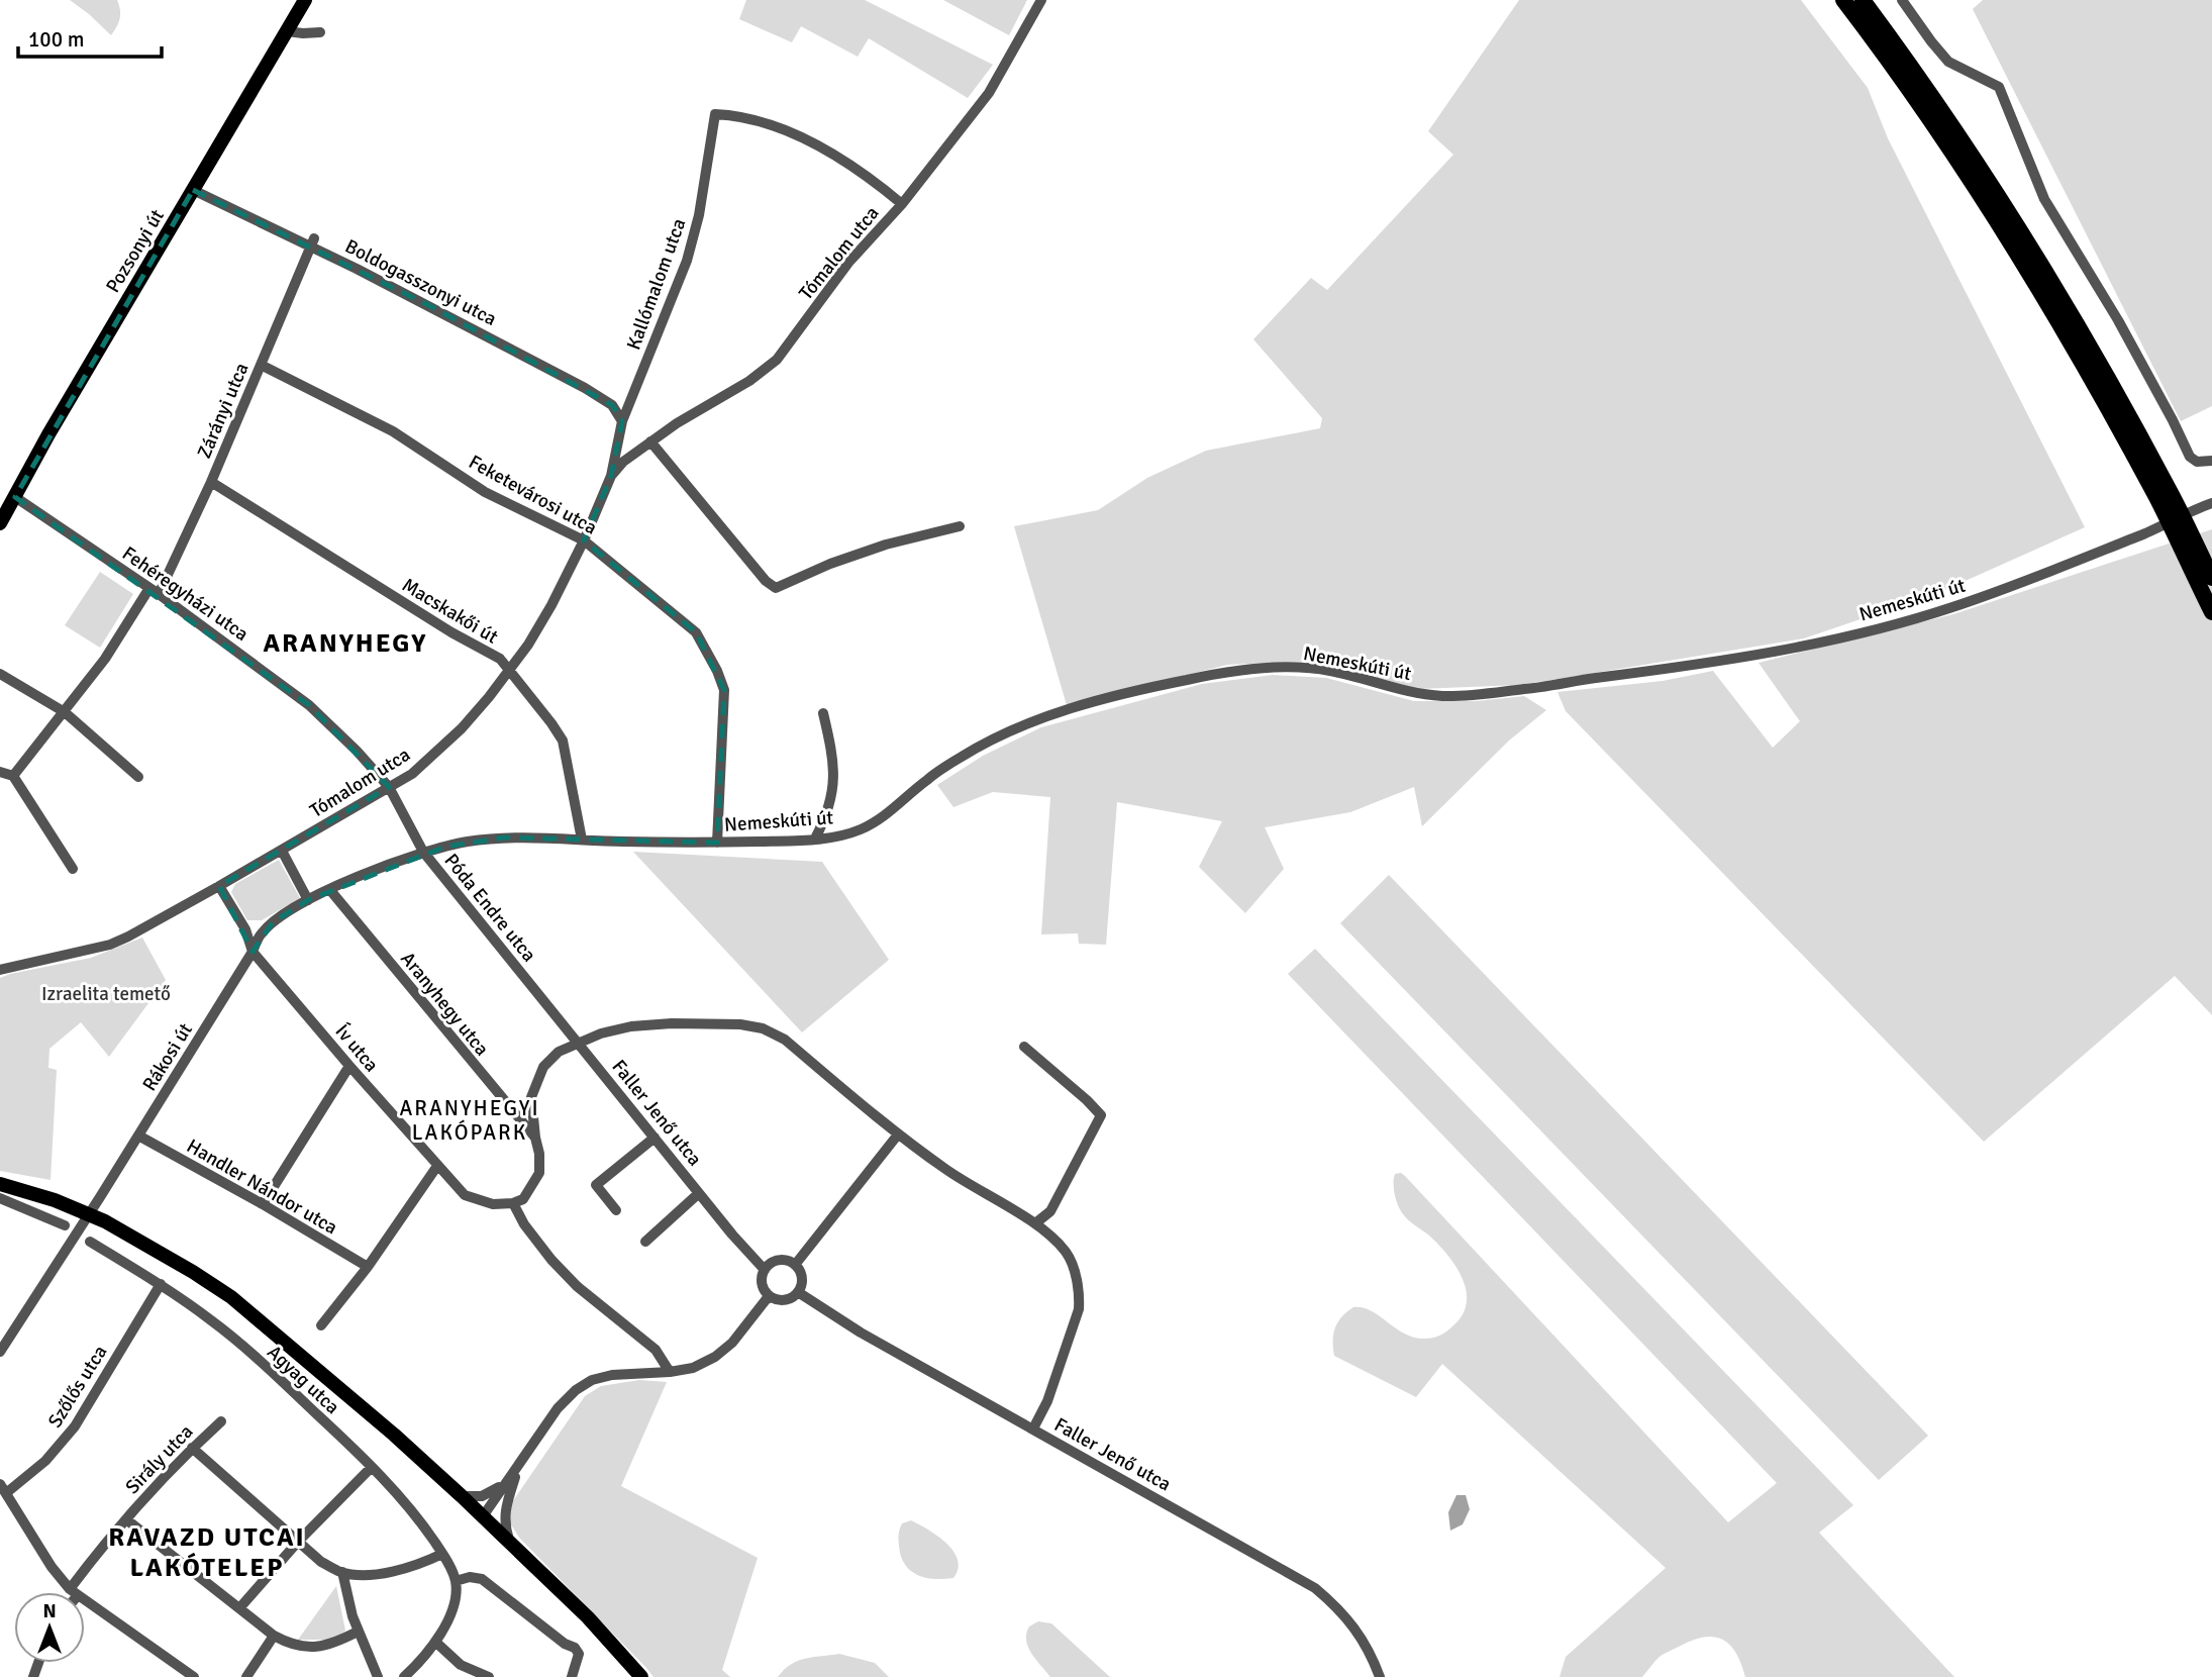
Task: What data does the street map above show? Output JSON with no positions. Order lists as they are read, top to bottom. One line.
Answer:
{"streets":{"main road":["Pozsonyi út"],"street":["Tómalom utca","Boldogasszonyi utca","Kallómalom utca","Zárányi utca","Feketevárosi utca","Fehéregyházi utca","Nemeskúti út","Macskakői út","Póda Endre utca","Aranyhegy utca","Ív utca","Rákosi út","Faller Jenő utca","Handler Nándor utca","Agyag utca","Szőlős utca","Sirály utca"]},"crossings":[["Pozsonyi út","Boldogasszonyi utca"],["Pozsonyi út","Fehéregyházi utca"],["Tómalom utca","Boldogasszonyi utca"],["Tómalom utca","Kallómalom utca"],["Tómalom utca","Feketevárosi utca"],["Tómalom utca","Fehéregyházi utca"],["Tómalom utca","Macskakői út"],["Tómalom utca","Póda Endre utca"],["Tómalom utca","Ív utca"],["Boldogasszonyi utca","Kallómalom utca"],["Boldogasszonyi utca","Zárányi utca"],["Zárányi utca","Feketevárosi utca"],["Zárányi utca","Fehéregyházi utca"],["Zárányi utca","Macskakői út"],["Feketevárosi utca","Nemeskúti út"],["Fehéregyházi utca","Póda Endre utca"],["Nemeskúti út","Macskakői út"],["Nemeskúti út","Póda Endre utca"],["Nemeskúti út","Rákosi út"],["Póda Endre utca","Rákosi út"],["Póda Endre utca","Faller Jenő utca"],["Aranyhegy utca","Rákosi út"],["Ív utca","Rákosi út"],["Rákosi út","Handler Nándor utca"],["Agyag utca","Szőlős utca"]],"districts":["ARANYHEGY","ARANYHEGYI LAKÓPARK","RAVAZD UTCAI LAKÓTELEP"],"parks":["Izraelita temető"],"scale_bar":"100 m","north":"top"}
